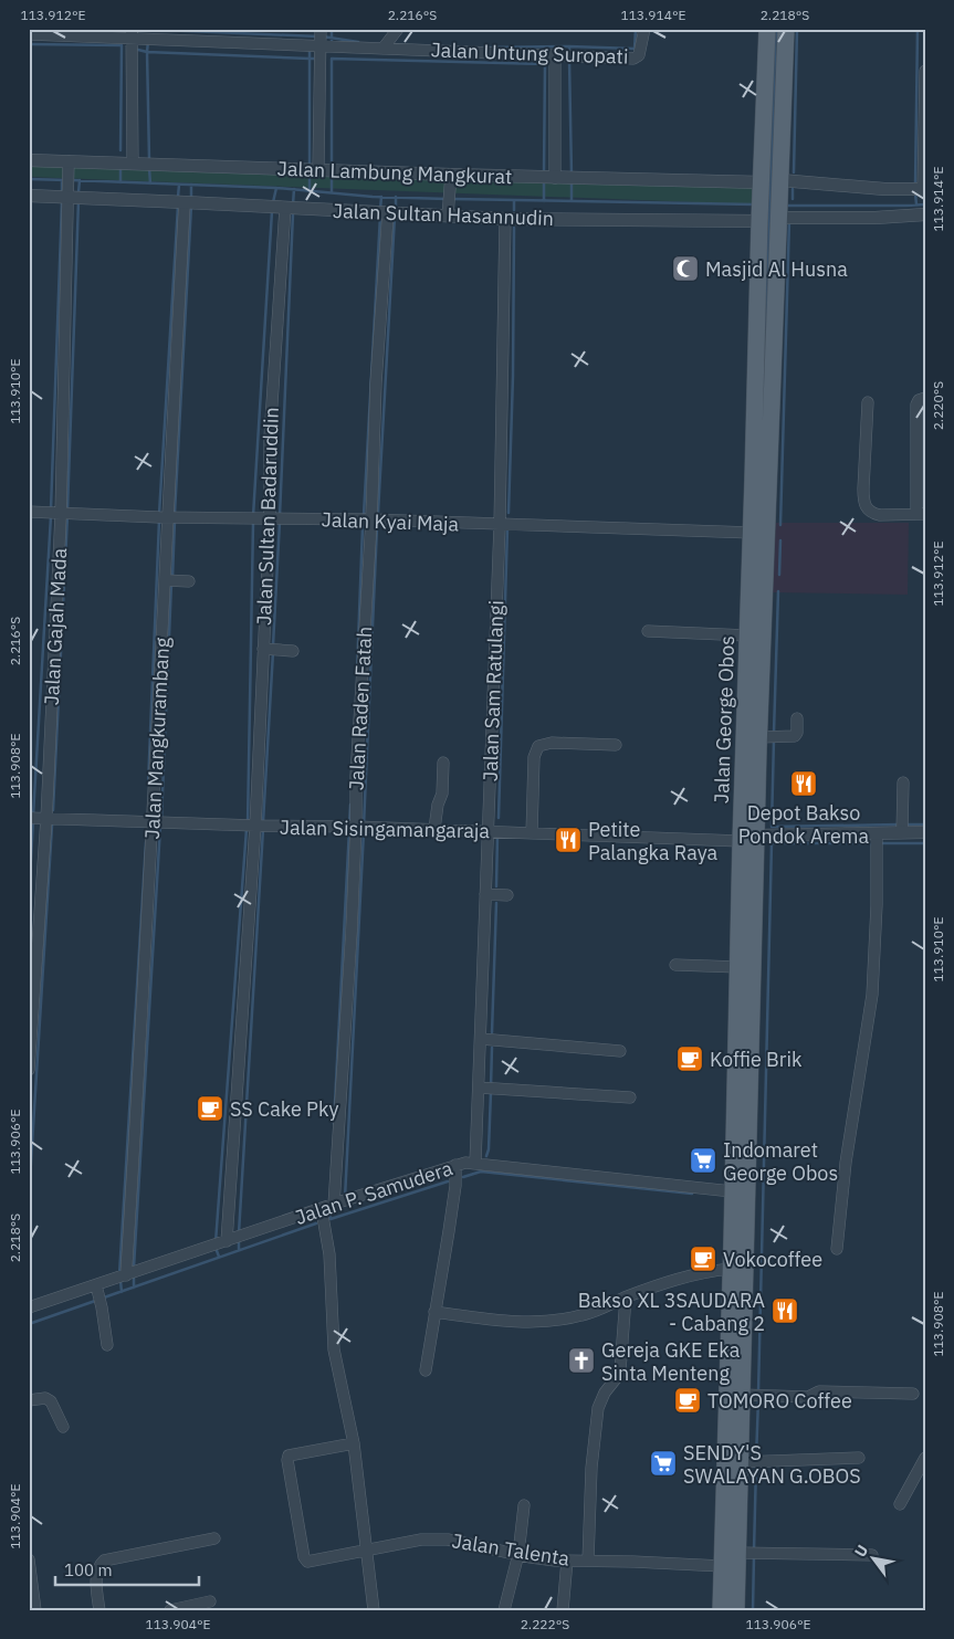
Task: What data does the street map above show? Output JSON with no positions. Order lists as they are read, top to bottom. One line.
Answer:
{"streets":{"main road":["Jalan George Obos"],"street":["Jalan Untung Suropati","Jalan Lambung Mangkurat","Jalan Sultan Hasannudin","Jalan Sultan Badaruddin","Jalan Kyai Maja","Jalan Gajah Mada","Jalan Sam Ratulangi","Jalan Raden Fatah","Jalan Mangkurambang","Jalan Sisingamangaraja","Jalan P. Samudera","Jalan Talenta"]},"crossings":[["Jalan Lambung Mangkurat","Jalan Gajah Mada"],["Jalan Lambung Mangkurat","Jalan George Obos"],["Jalan Sultan Hasannudin","Jalan Sultan Badaruddin"],["Jalan Sultan Hasannudin","Jalan Gajah Mada"],["Jalan Sultan Hasannudin","Jalan Sam Ratulangi"],["Jalan Sultan Hasannudin","Jalan Raden Fatah"],["Jalan Sultan Hasannudin","Jalan George Obos"],["Jalan Sultan Hasannudin","Jalan Mangkurambang"],["Jalan Sultan Badaruddin","Jalan Kyai Maja"],["Jalan Sultan Badaruddin","Jalan Sisingamangaraja"],["Jalan Sultan Badaruddin","Jalan P. Samudera"],["Jalan Kyai Maja","Jalan Gajah Mada"],["Jalan Kyai Maja","Jalan Sam Ratulangi"],["Jalan Kyai Maja","Jalan Raden Fatah"],["Jalan Kyai Maja","Jalan George Obos"],["Jalan Kyai Maja","Jalan Mangkurambang"],["Jalan Gajah Mada","Jalan Sisingamangaraja"],["Jalan Sam Ratulangi","Jalan Sisingamangaraja"],["Jalan Sam Ratulangi","Jalan P. Samudera"],["Jalan Raden Fatah","Jalan Sisingamangaraja"],["Jalan Raden Fatah","Jalan P. Samudera"],["Jalan George Obos","Jalan Sisingamangaraja"],["Jalan George Obos","Jalan P. Samudera"],["Jalan George Obos","Jalan Talenta"],["Jalan Mangkurambang","Jalan Sisingamangaraja"],["Jalan Mangkurambang","Jalan P. Samudera"]],"places":{"mosque":["Masjid Al Husna"],"restaurant":["Depot Bakso Pondok Arema","Petite Palangka Raya","Bakso XL 3SAUDARA - Cabang 2"],"cafe":["Koffie Brik","SS Cake Pky","Vokocoffee","TOMORO Coffee"],"supermarket":["Indomaret George Obos","SENDY'S SWALAYAN G.OBOS"],"church":["Gereja GKE Eka Sinta Menteng"]},"scale_bar":"100 m","north":"top left","coordinates":["113.912°E","2.216°S","113.914°E","2.218°S","113.910°E","2.220°S","113.908°E","113.906°E","113.904°E","2.222°S"]}
